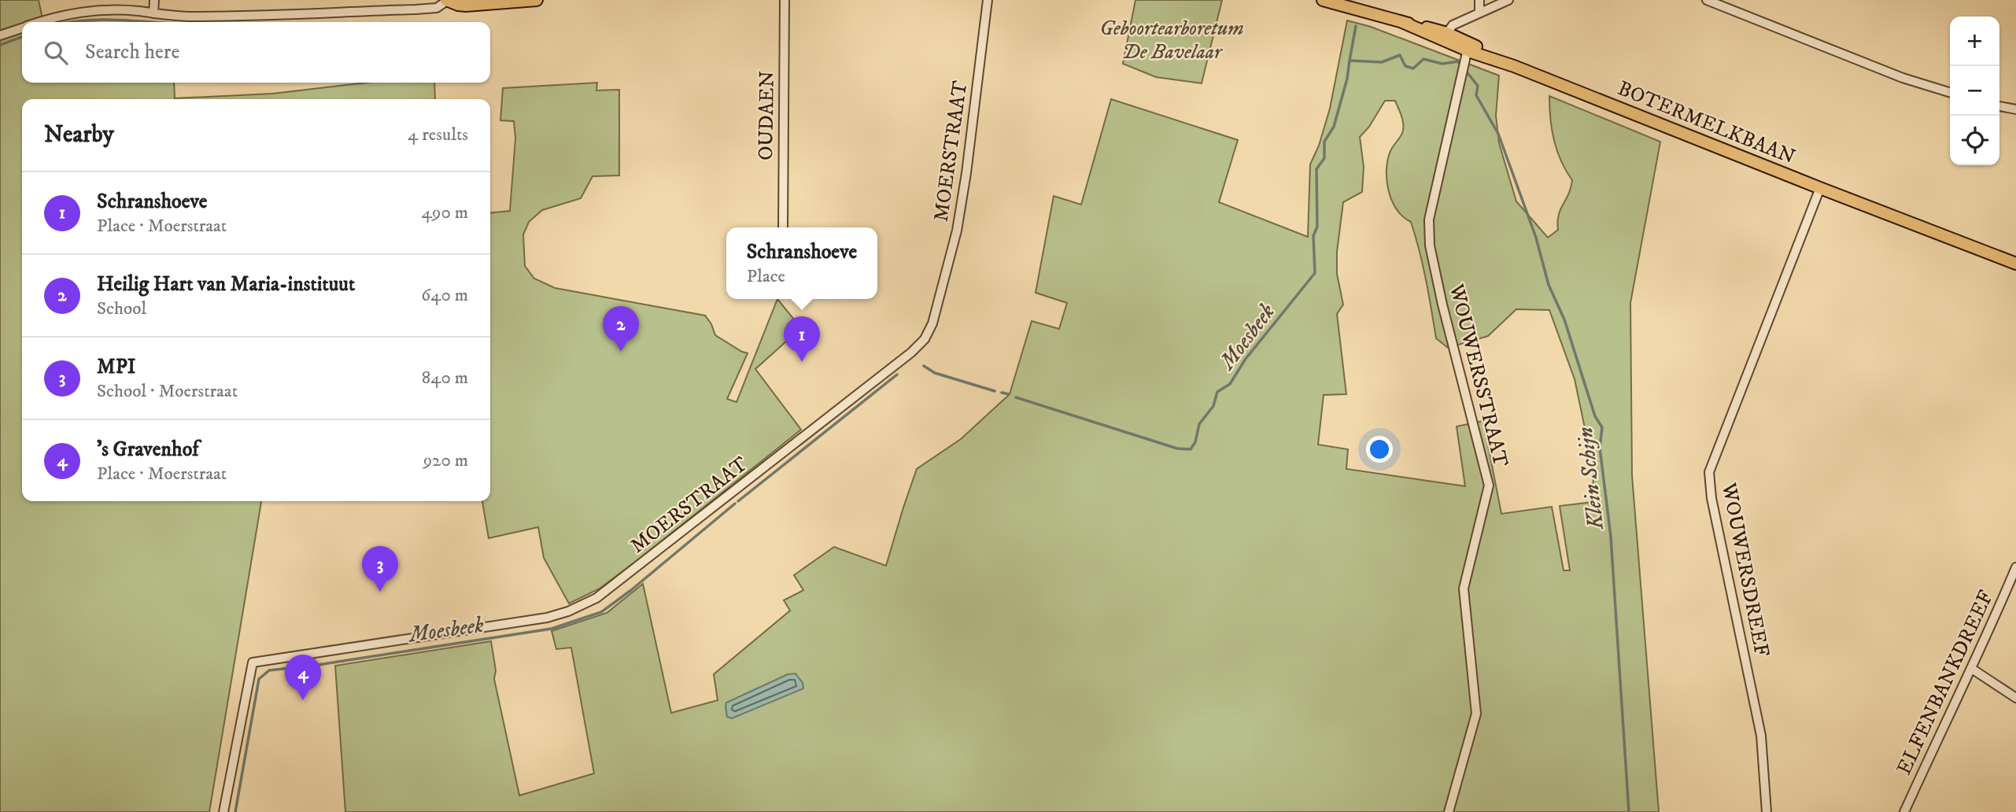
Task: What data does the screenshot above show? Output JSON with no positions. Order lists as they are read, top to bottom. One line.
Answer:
{"streets":{"main road":["BOTERMELKBAAN"],"street":["OUDAEN","MOERSTRAAT","WOUWERSSTRAAT","WOUWERSDREEF","ELFENBANKDREEF"]},"crossings":[["BOTERMELKBAAN","WOUWERSSTRAAT"],["BOTERMELKBAAN","WOUWERSDREEF"]],"water":["Moesbeek","Klein Schijn"],"parks":["Geboortearboretum De Bavelaar"],"page":{"map_buttons":["+","−"],"search":"Search here","heading":["Nearby","4 results"],"list":[{"mark":"1","name":"Schranshoeve","note":"Place · Moerstraat","value":"490 m"},{"mark":"2","name":"Heilig Hart van Maria-instituut","note":"School","value":"640 m"},{"mark":"3","name":"MPI","note":"School · Moerstraat","value":"840 m"},{"mark":"4","name":"'s Gravenhof","note":"Place · Moerstraat","value":"920 m"}],"popup":["Schranshoeve","Place"],"pins":["2","1","3","4"]}}
